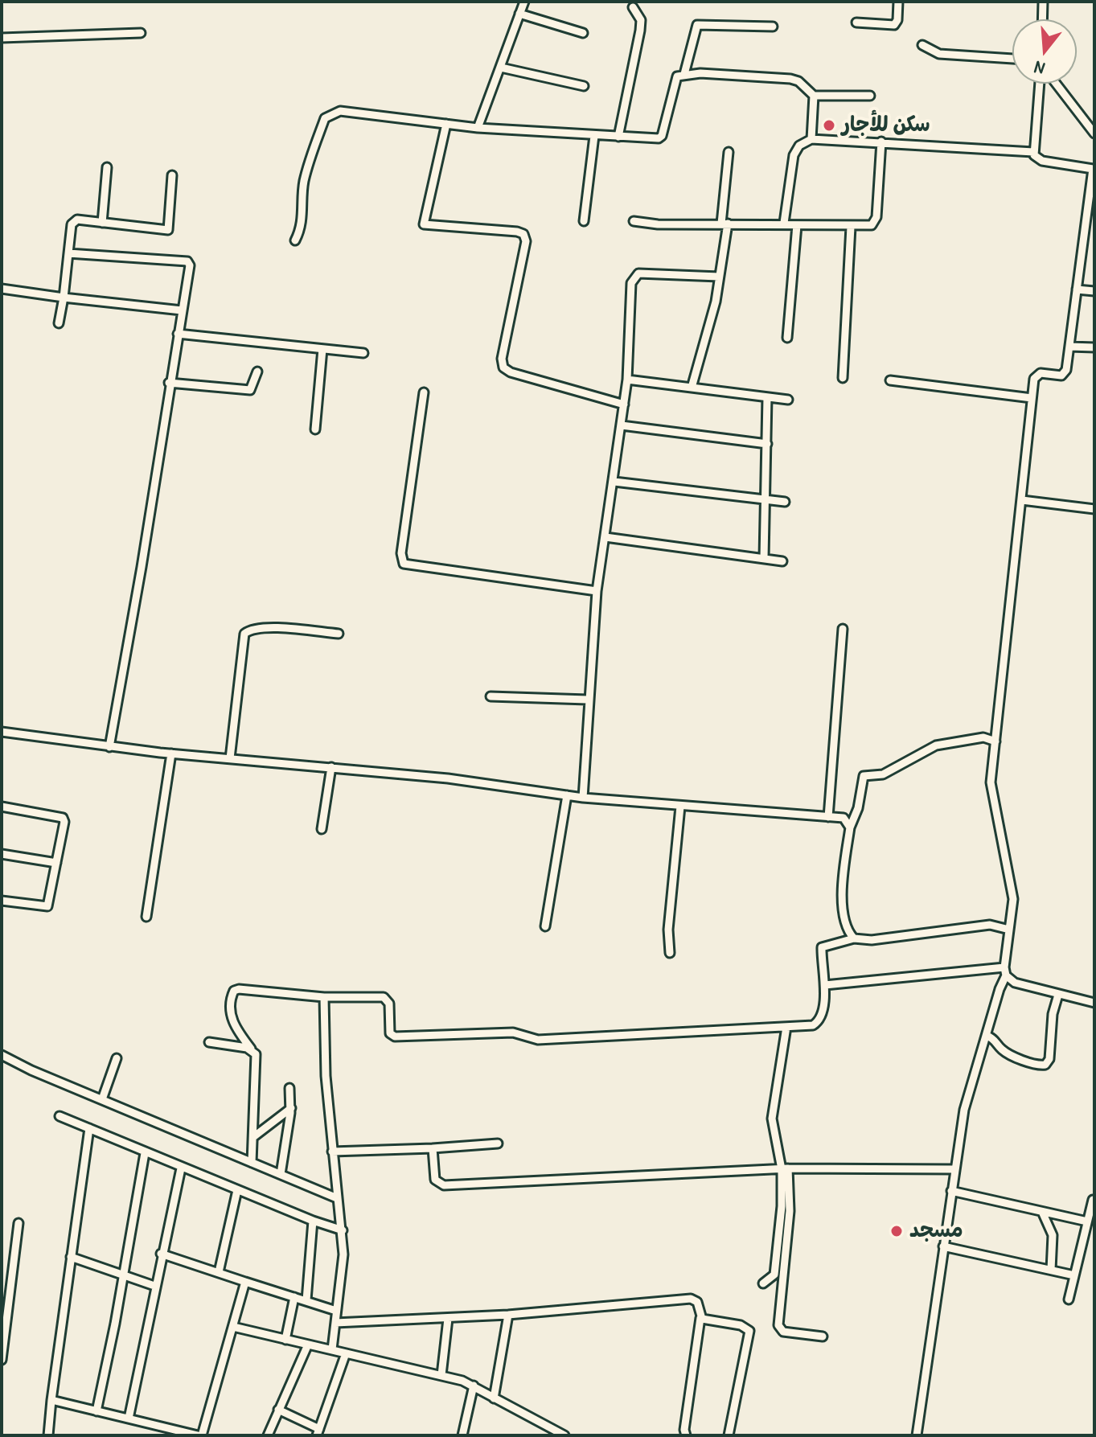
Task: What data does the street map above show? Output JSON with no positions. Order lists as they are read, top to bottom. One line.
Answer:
{"places":["سكن للأجار","مسجد"],"north":"bottom"}
